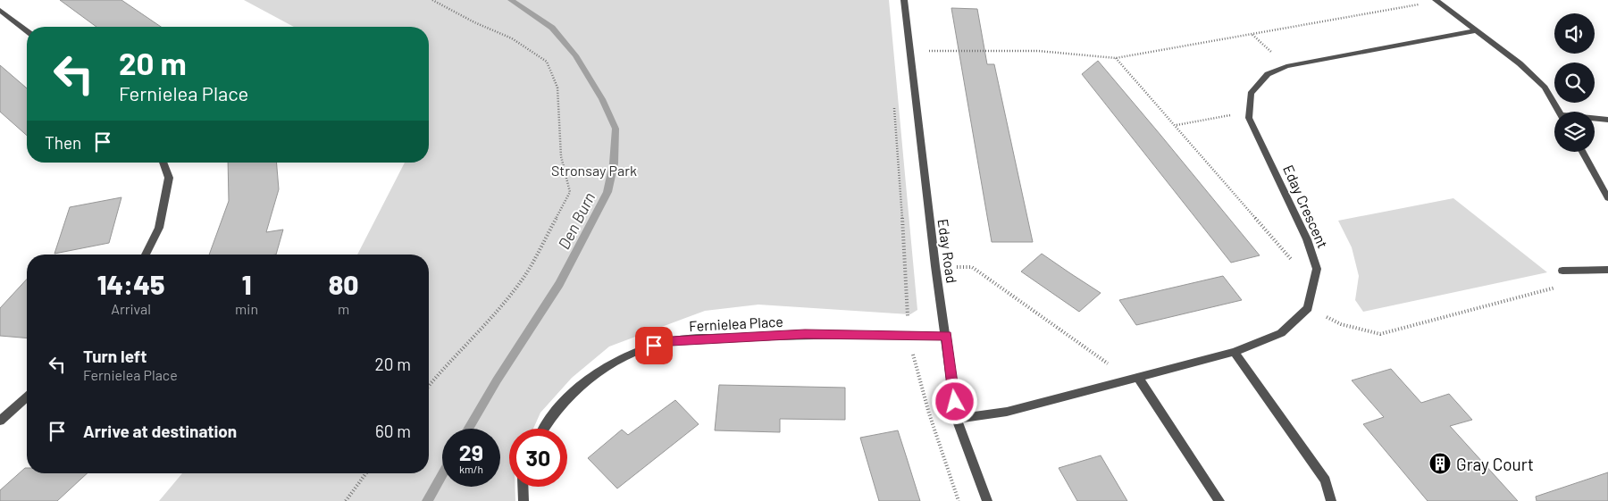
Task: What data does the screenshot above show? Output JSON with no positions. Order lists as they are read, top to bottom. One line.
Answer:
{"streets":{"street":["Eday Crescent","Eday Road","Fernielea Place"]},"crossings":[["Eday Road","Fernielea Place"]],"water":["Den Burn"],"parks":["Stronsay Park"],"places":{"building":["Gray Court"]},"page":{"turn":["20 m","Fernielea Place"],"then":"Then","eta":["14:45","Arrival","1","min","80","m"],"list":[{"name":"Turn left","note":"Fernielea Place","value":"20 m"},{"name":"Arrive at destination","value":"60 m"}],"speed":"29 km/h","limit":"30"}}
